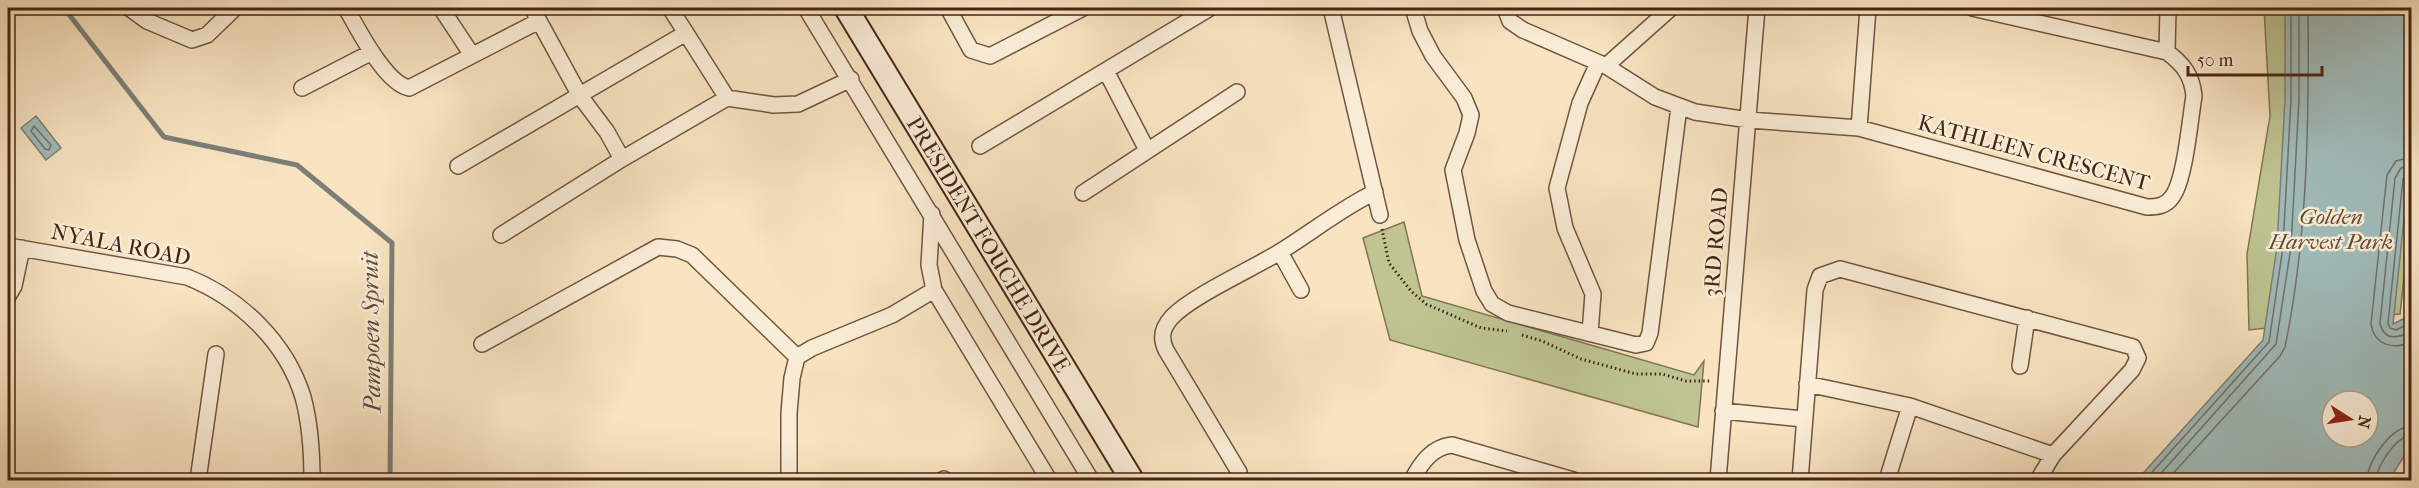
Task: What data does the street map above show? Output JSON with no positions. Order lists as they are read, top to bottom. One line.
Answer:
{"streets":{"street":["KATHLEEN CRESCENT","3RD ROAD","NYALA ROAD","PRESIDENT FOUCHE DRIVE"]},"crossings":[["KATHLEEN CRESCENT","3RD ROAD"]],"water":["Pampoen Spruit"],"parks":["Golden Harvest Park"],"scale_bar":"50 m","north":"right"}
